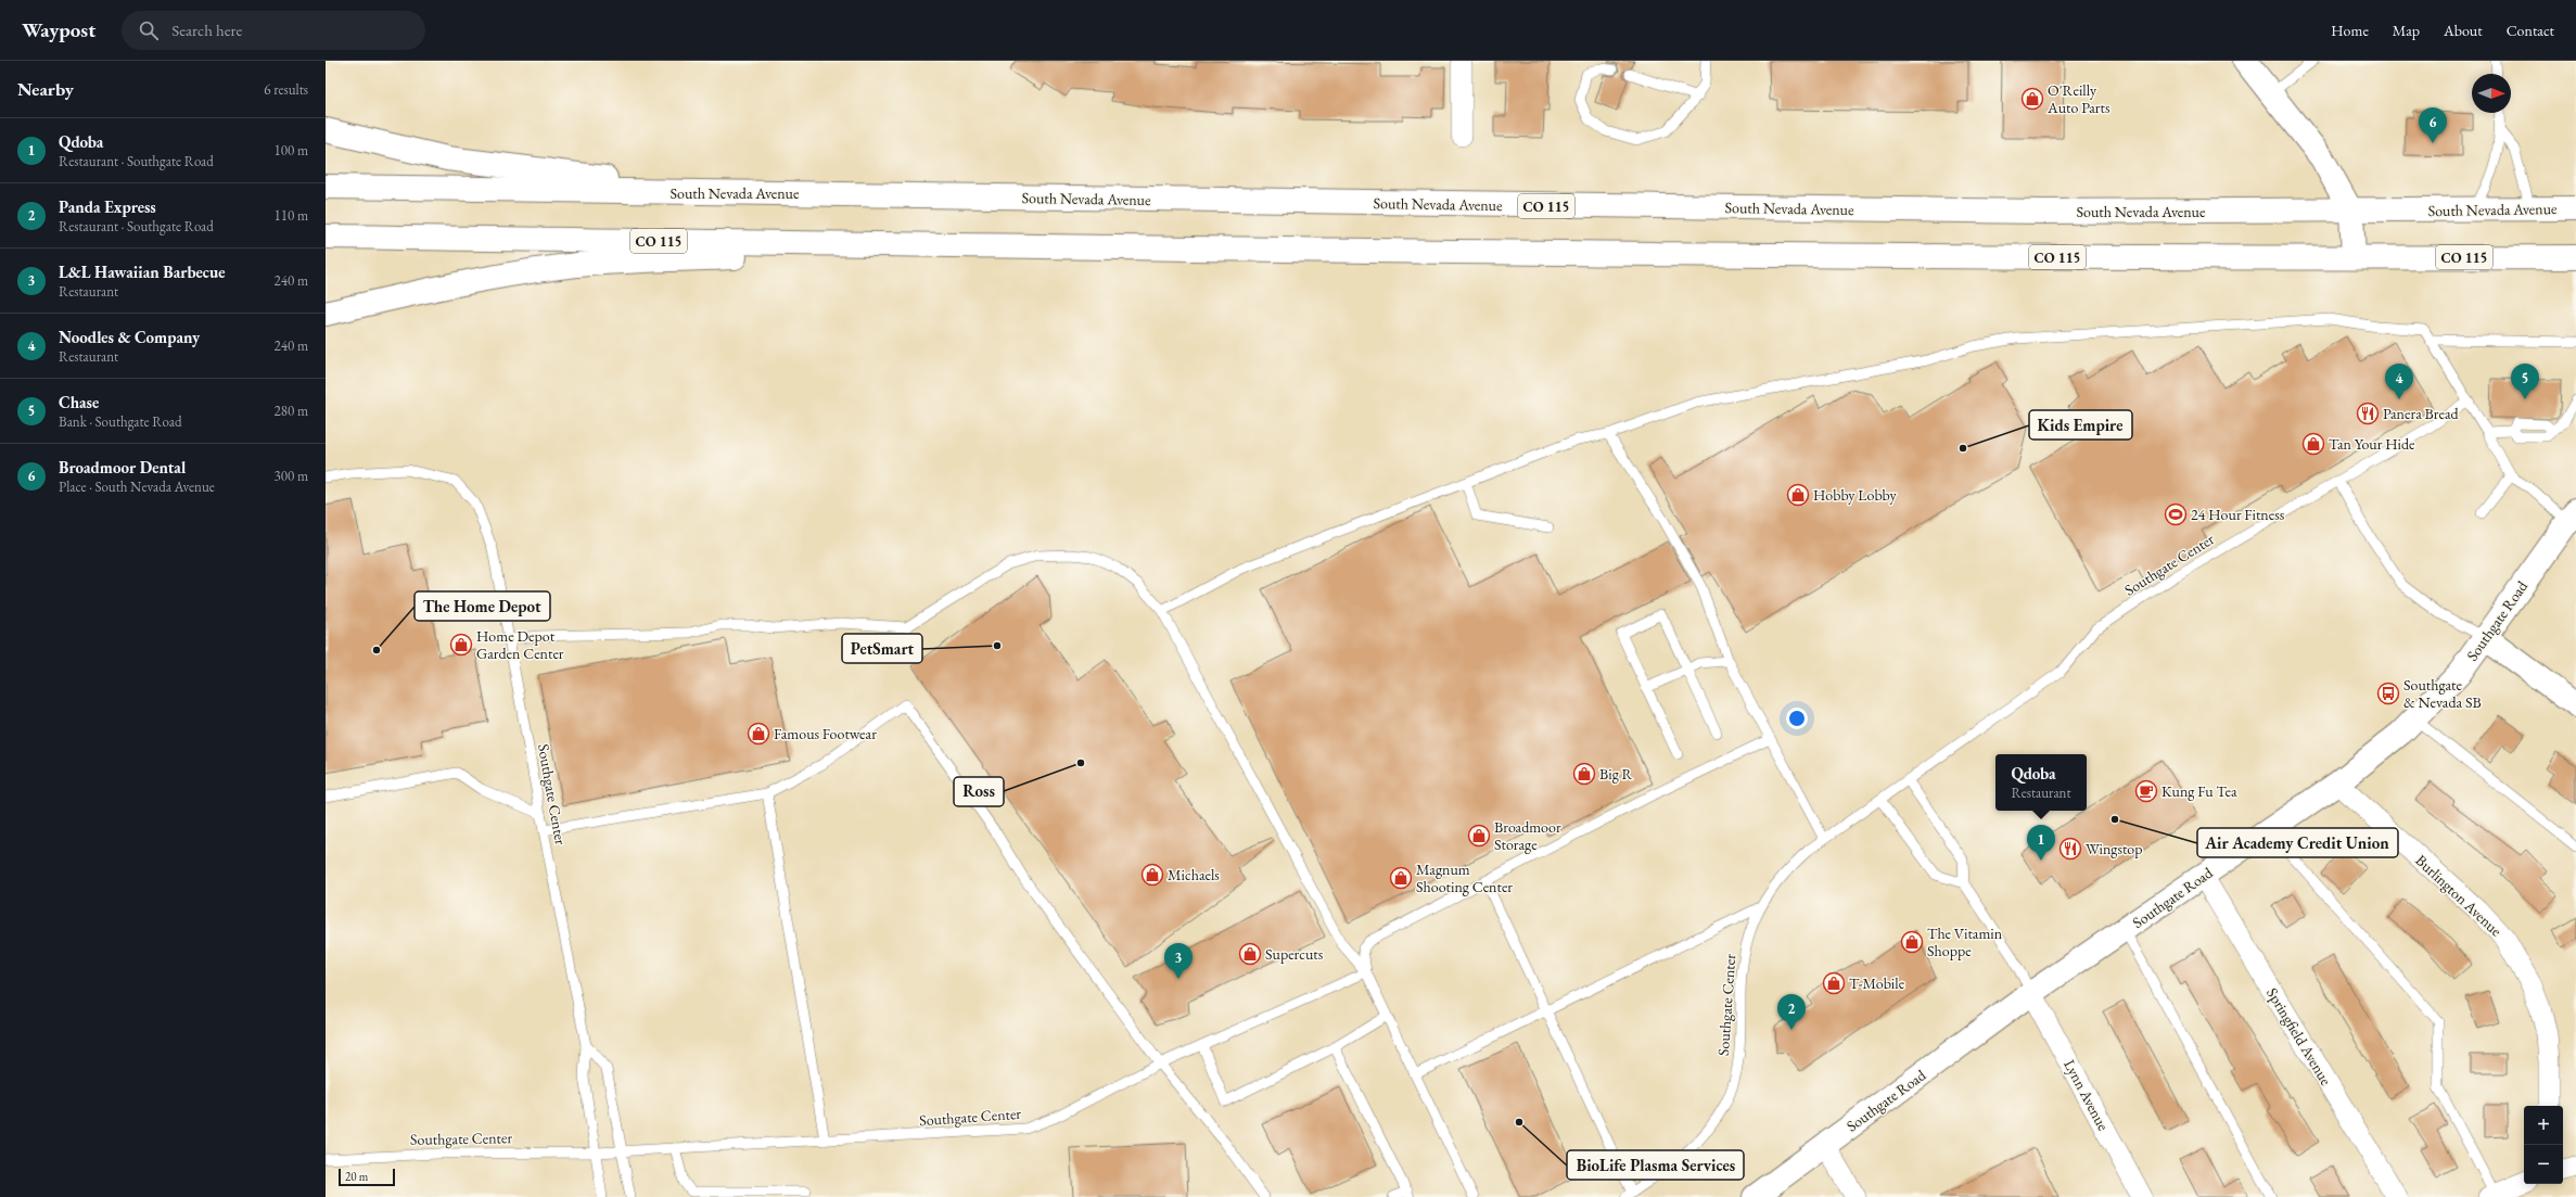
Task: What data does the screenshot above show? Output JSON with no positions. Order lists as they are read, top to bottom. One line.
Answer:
{"streets":{"main road":["South Nevada Avenue","CO 115","Southgate Road"],"street":["Burlington Avenue","Springfield Avenue","Lynn Avenue"],"lane":["Southgate Center"]},"crossings":[["Southgate Road","Burlington Avenue"],["Southgate Road","Springfield Avenue"],["Southgate Road","Lynn Avenue"]],"places":{"shop":["O'Reilly Auto Parts","Tan Your Hide","Hobby Lobby","Home Depot Garden Center","Famous Footwear","Big R","Broadmoor Storage","Michaels","Magnum Shooting Center","The Vitamin Shoppe","Supercuts","T-Mobile"],"restaurant":["Panera Bread","Wingstop"],"other":["Kids Empire","PetSmart","The Home Depot","Ross","Air Academy Credit Union","BioLife Plasma Services"],"sports":["24 Hour Fitness"],"bus stop":["Southgate & Nevada SB"],"cafe":["Kung Fu Tea"]},"scale_bar":"20 m","north":"right","page":{"header":"Waypost","search":"Search here","nav":["Home","Map","About","Contact"],"heading":["Nearby","6 results"],"pins":["6","4","5","1","3","2"],"list":[{"mark":"1","name":"Qdoba","note":"Restaurant · Southgate Road","value":"100 m"},{"mark":"2","name":"Panda Express","note":"Restaurant · Southgate Road","value":"110 m"},{"mark":"3","name":"L&L Hawaiian Barbecue","note":"Restaurant","value":"240 m"},{"mark":"4","name":"Noodles & Company","note":"Restaurant","value":"240 m"},{"mark":"5","name":"Chase","note":"Bank · Southgate Road","value":"280 m"},{"mark":"6","name":"Broadmoor Dental","note":"Place · South Nevada Avenue","value":"300 m"}],"popup":["Qdoba","Restaurant"],"map_buttons":["+","−"],"scale":"20 m"}}
